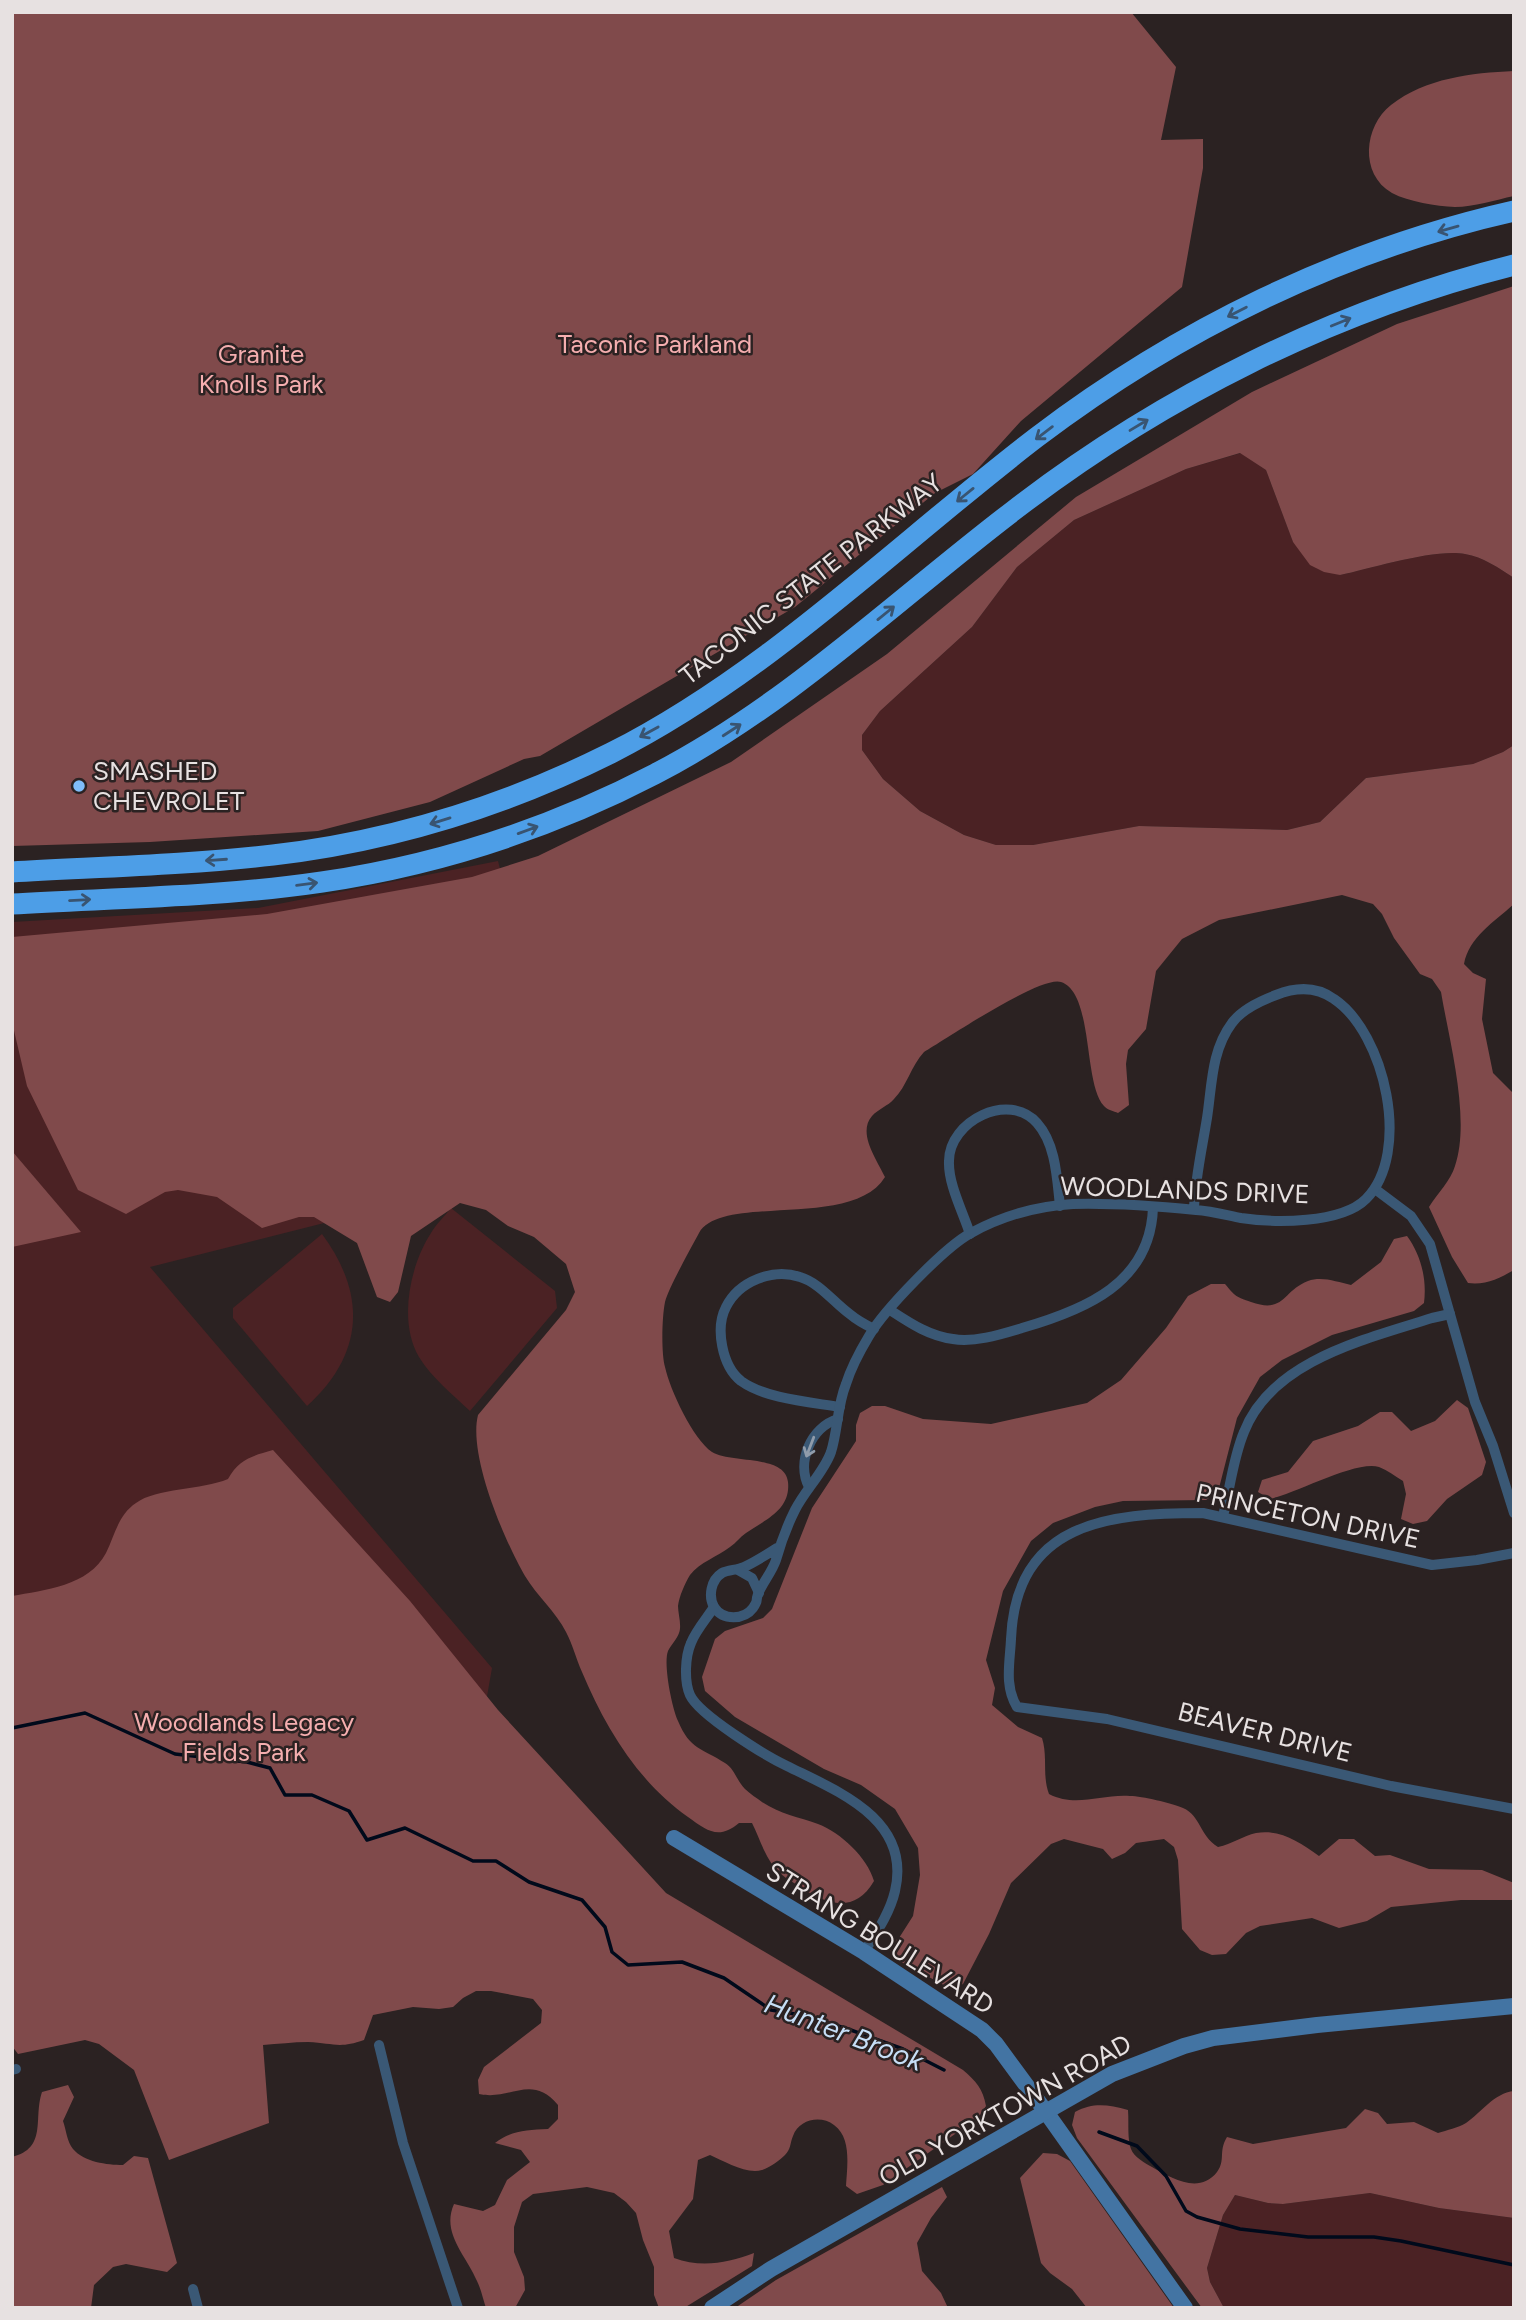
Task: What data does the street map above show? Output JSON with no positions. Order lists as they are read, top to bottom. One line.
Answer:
{"streets":{"highway":["TACONIC STATE PARKWAY"],"main road":["STRANG BOULEVARD","OLD YORKTOWN ROAD"],"street":["WOODLANDS DRIVE","PRINCETON DRIVE","BEAVER DRIVE"]},"crossings":[["PRINCETON DRIVE","BEAVER DRIVE"],["STRANG BOULEVARD","OLD YORKTOWN ROAD"]],"water":["Hunter Brook"],"parks":["Taconic Parkland","Granite Knolls Park","Woodlands Legacy Fields Park"],"places":["SMASHED CHEVROLET"]}
